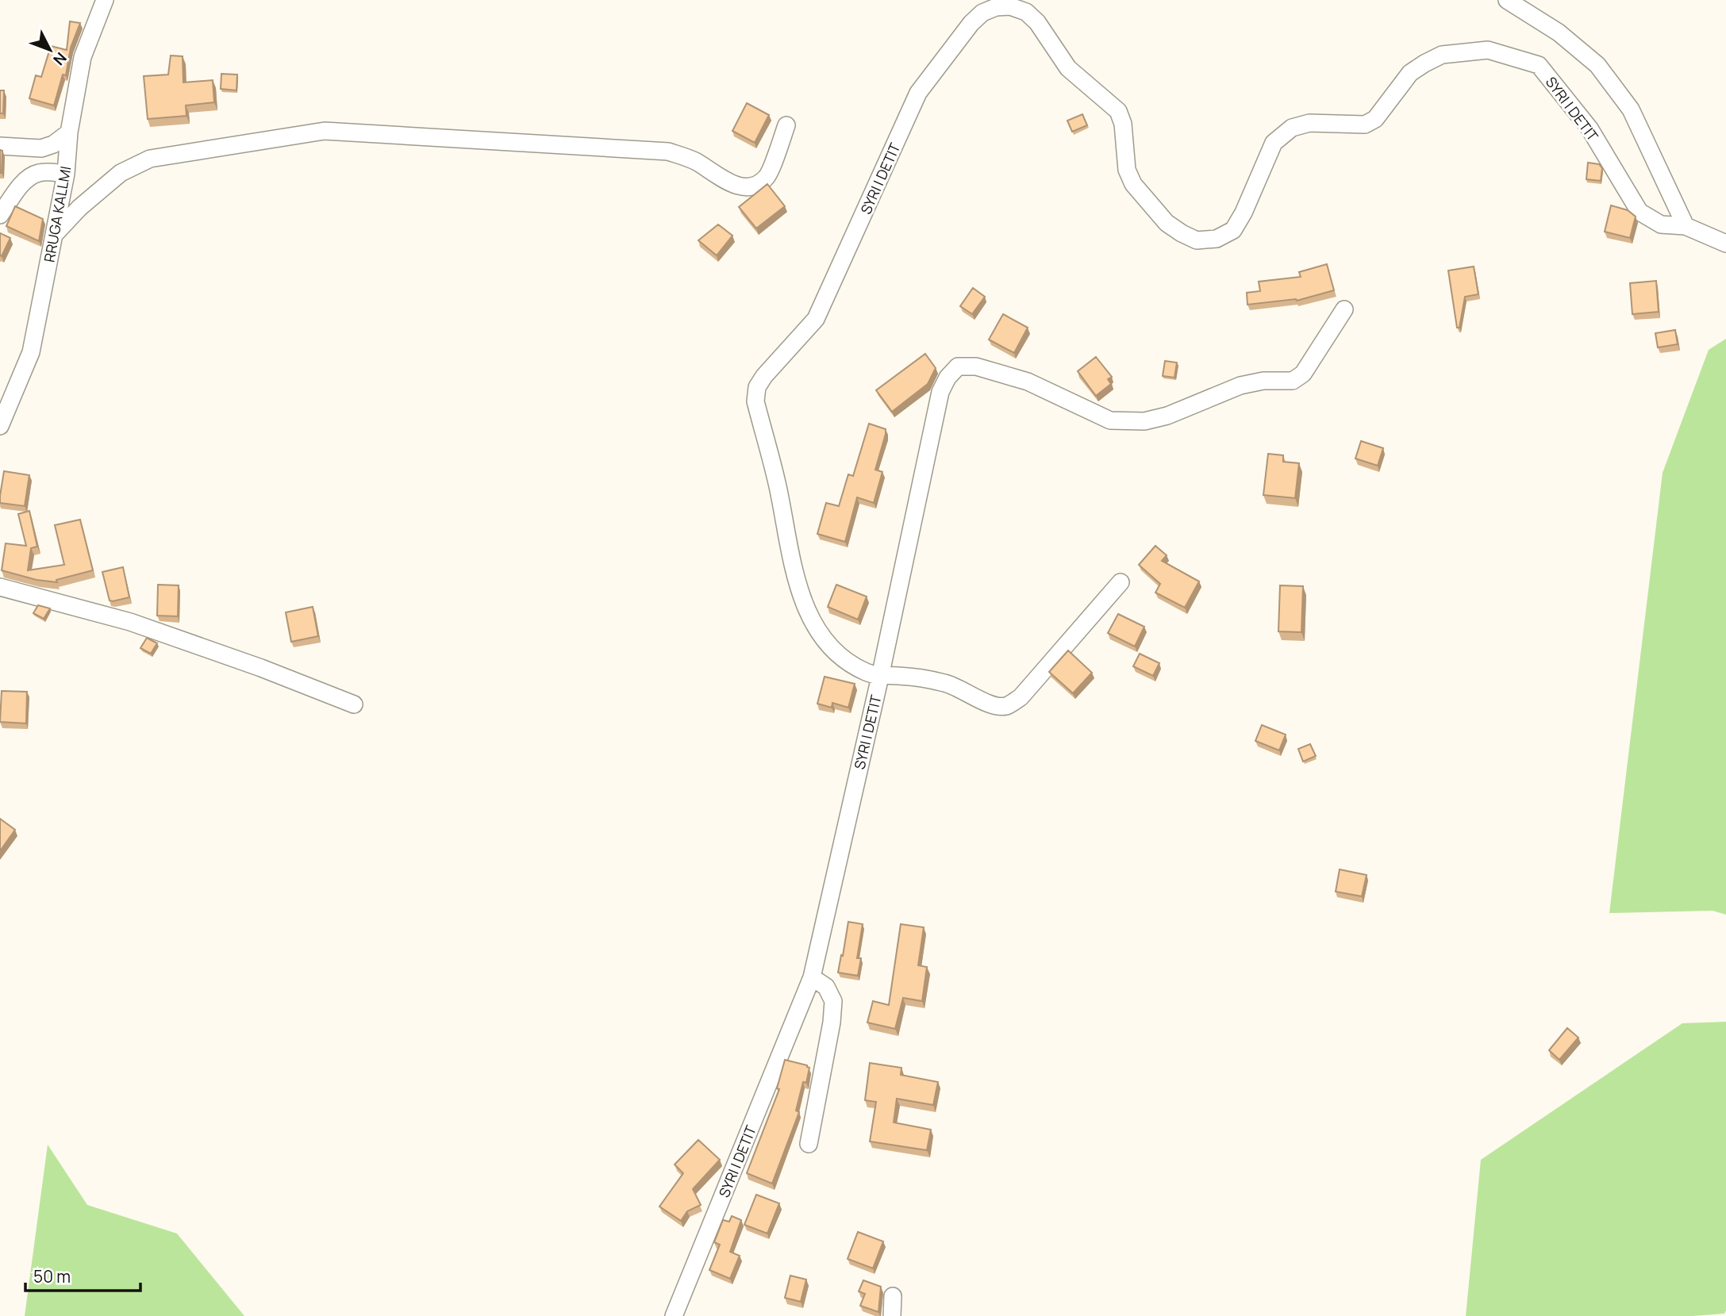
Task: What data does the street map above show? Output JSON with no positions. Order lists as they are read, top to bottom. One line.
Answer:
{"streets":{"street":["SYRI I DETIT","RRUGA KALLMI"]},"scale_bar":"50 m","north":"bottom right"}
